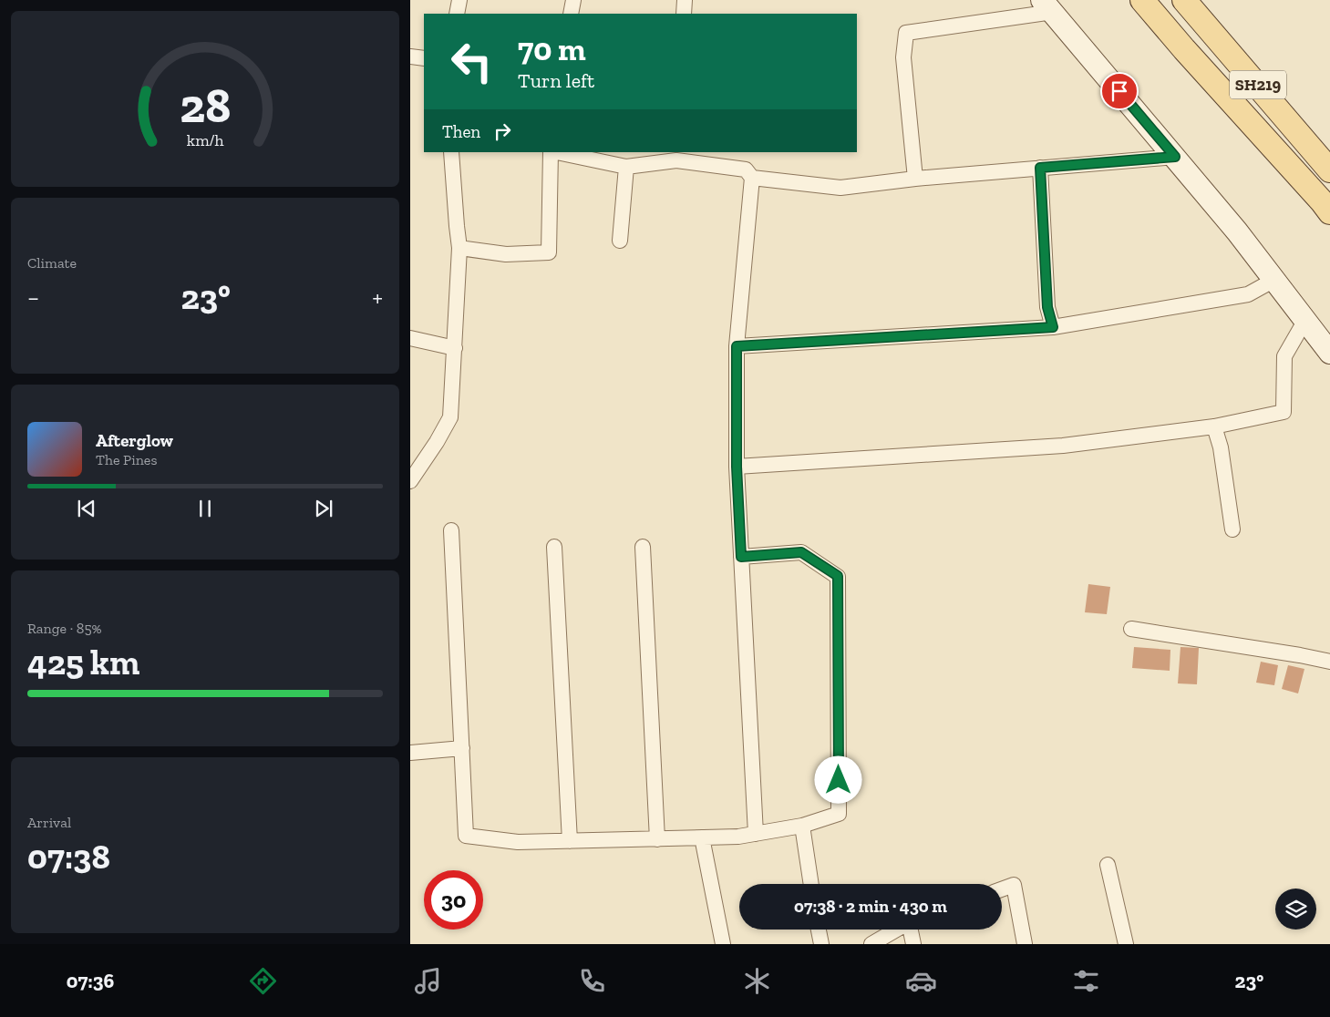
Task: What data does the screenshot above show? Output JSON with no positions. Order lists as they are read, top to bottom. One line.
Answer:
{"streets":{"main road":["SH219"]},"page":{"turn":["70 m","Turn left"],"then":"Then","tile":["Climate",["Range · 85%","425 km"],["Arrival","07:38"]],"heat":["−","23°","+"],"song":["Afterglow","The Pines"],"limit":"30","trip":"07:38 · 2 min · 430 m","tabs":["07:36","23°"],"gauge":["28","km/h"]}}
